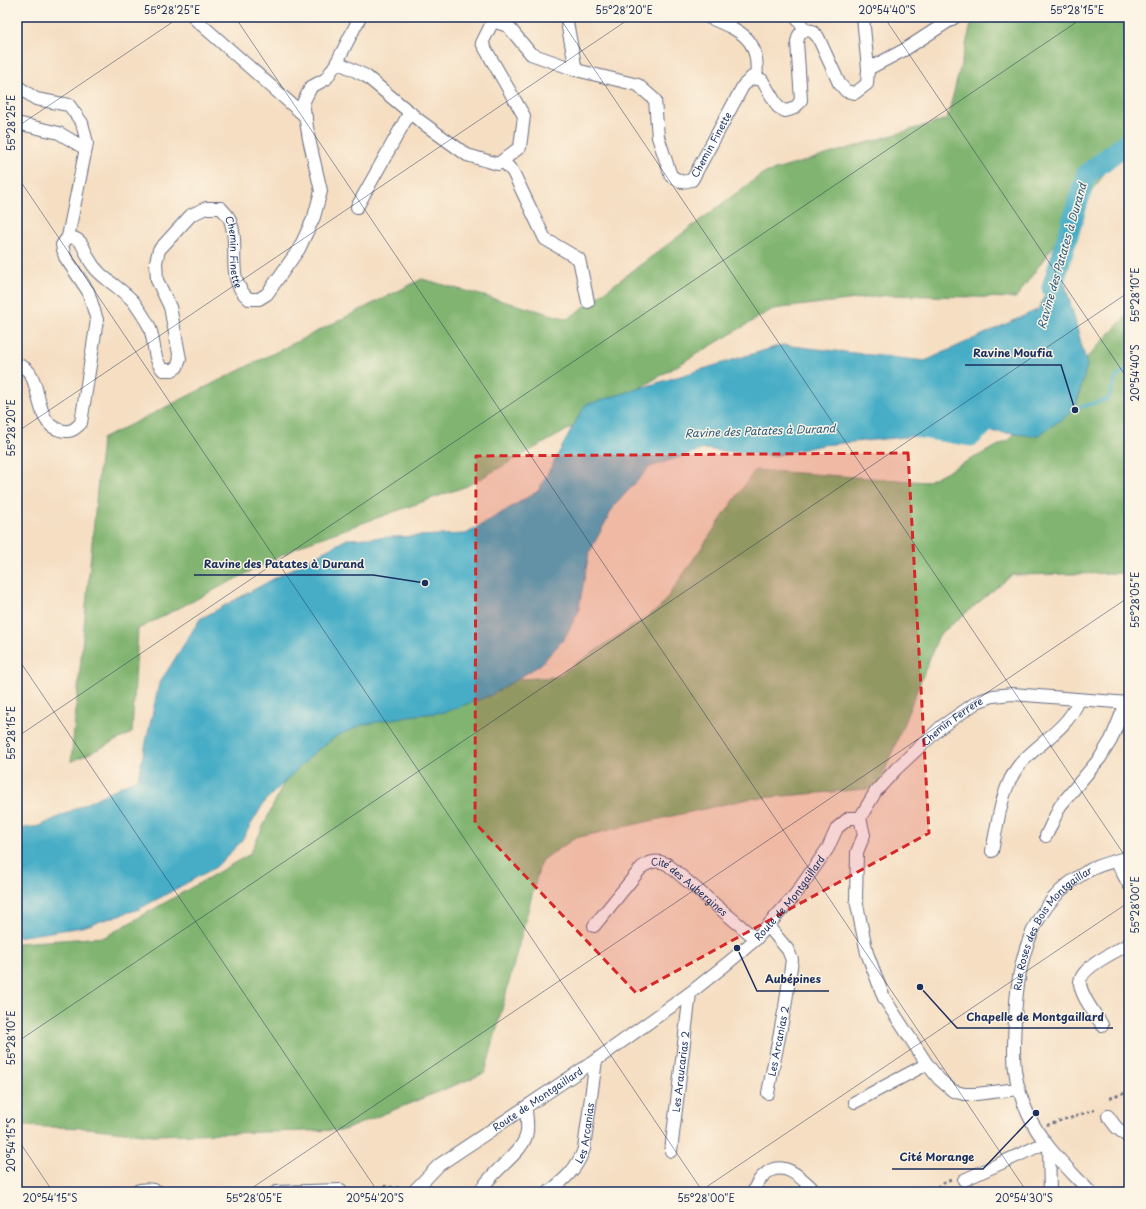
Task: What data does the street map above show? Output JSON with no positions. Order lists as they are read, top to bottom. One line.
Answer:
{"streets":{"street":["Chemin Finette","Chemin Ferrere","Cité des Aubergines","Route de Montgaillard","Rue Roses des Bois Montgaillar","Les Arcanias 2","Les Araucarias 2","Les Arcanias"]},"crossings":[["Chemin Ferrere","Route de Montgaillard"],["Cité des Aubergines","Route de Montgaillard"],["Route de Montgaillard","Les Arcanias 2"],["Route de Montgaillard","Les Araucarias 2"],["Route de Montgaillard","Les Arcanias"]],"water":["Ravine des Patates à Durand"],"places":["Ravine Moufia","Ravine des Patates à Durand","Aubépines","Chapelle de Montgaillard","Cité Morange"],"coordinates":["55°28'25\"E","55°28'20\"E","20°54'40\"S","55°28'15\"E","55°28'10\"E","55°28'05\"E","55°28'00\"E","20°54'15\"S","20°54'20\"S","20°54'30\"S"]}
